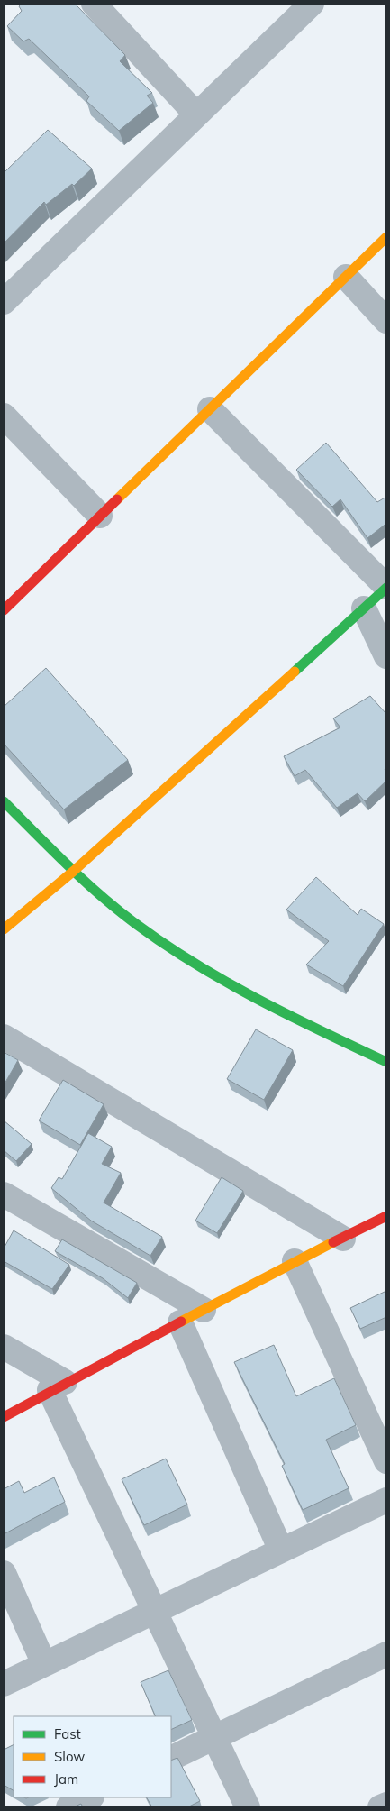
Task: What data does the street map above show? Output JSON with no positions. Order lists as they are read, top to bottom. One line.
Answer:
{"legend":["Fast","Slow","Jam"]}
